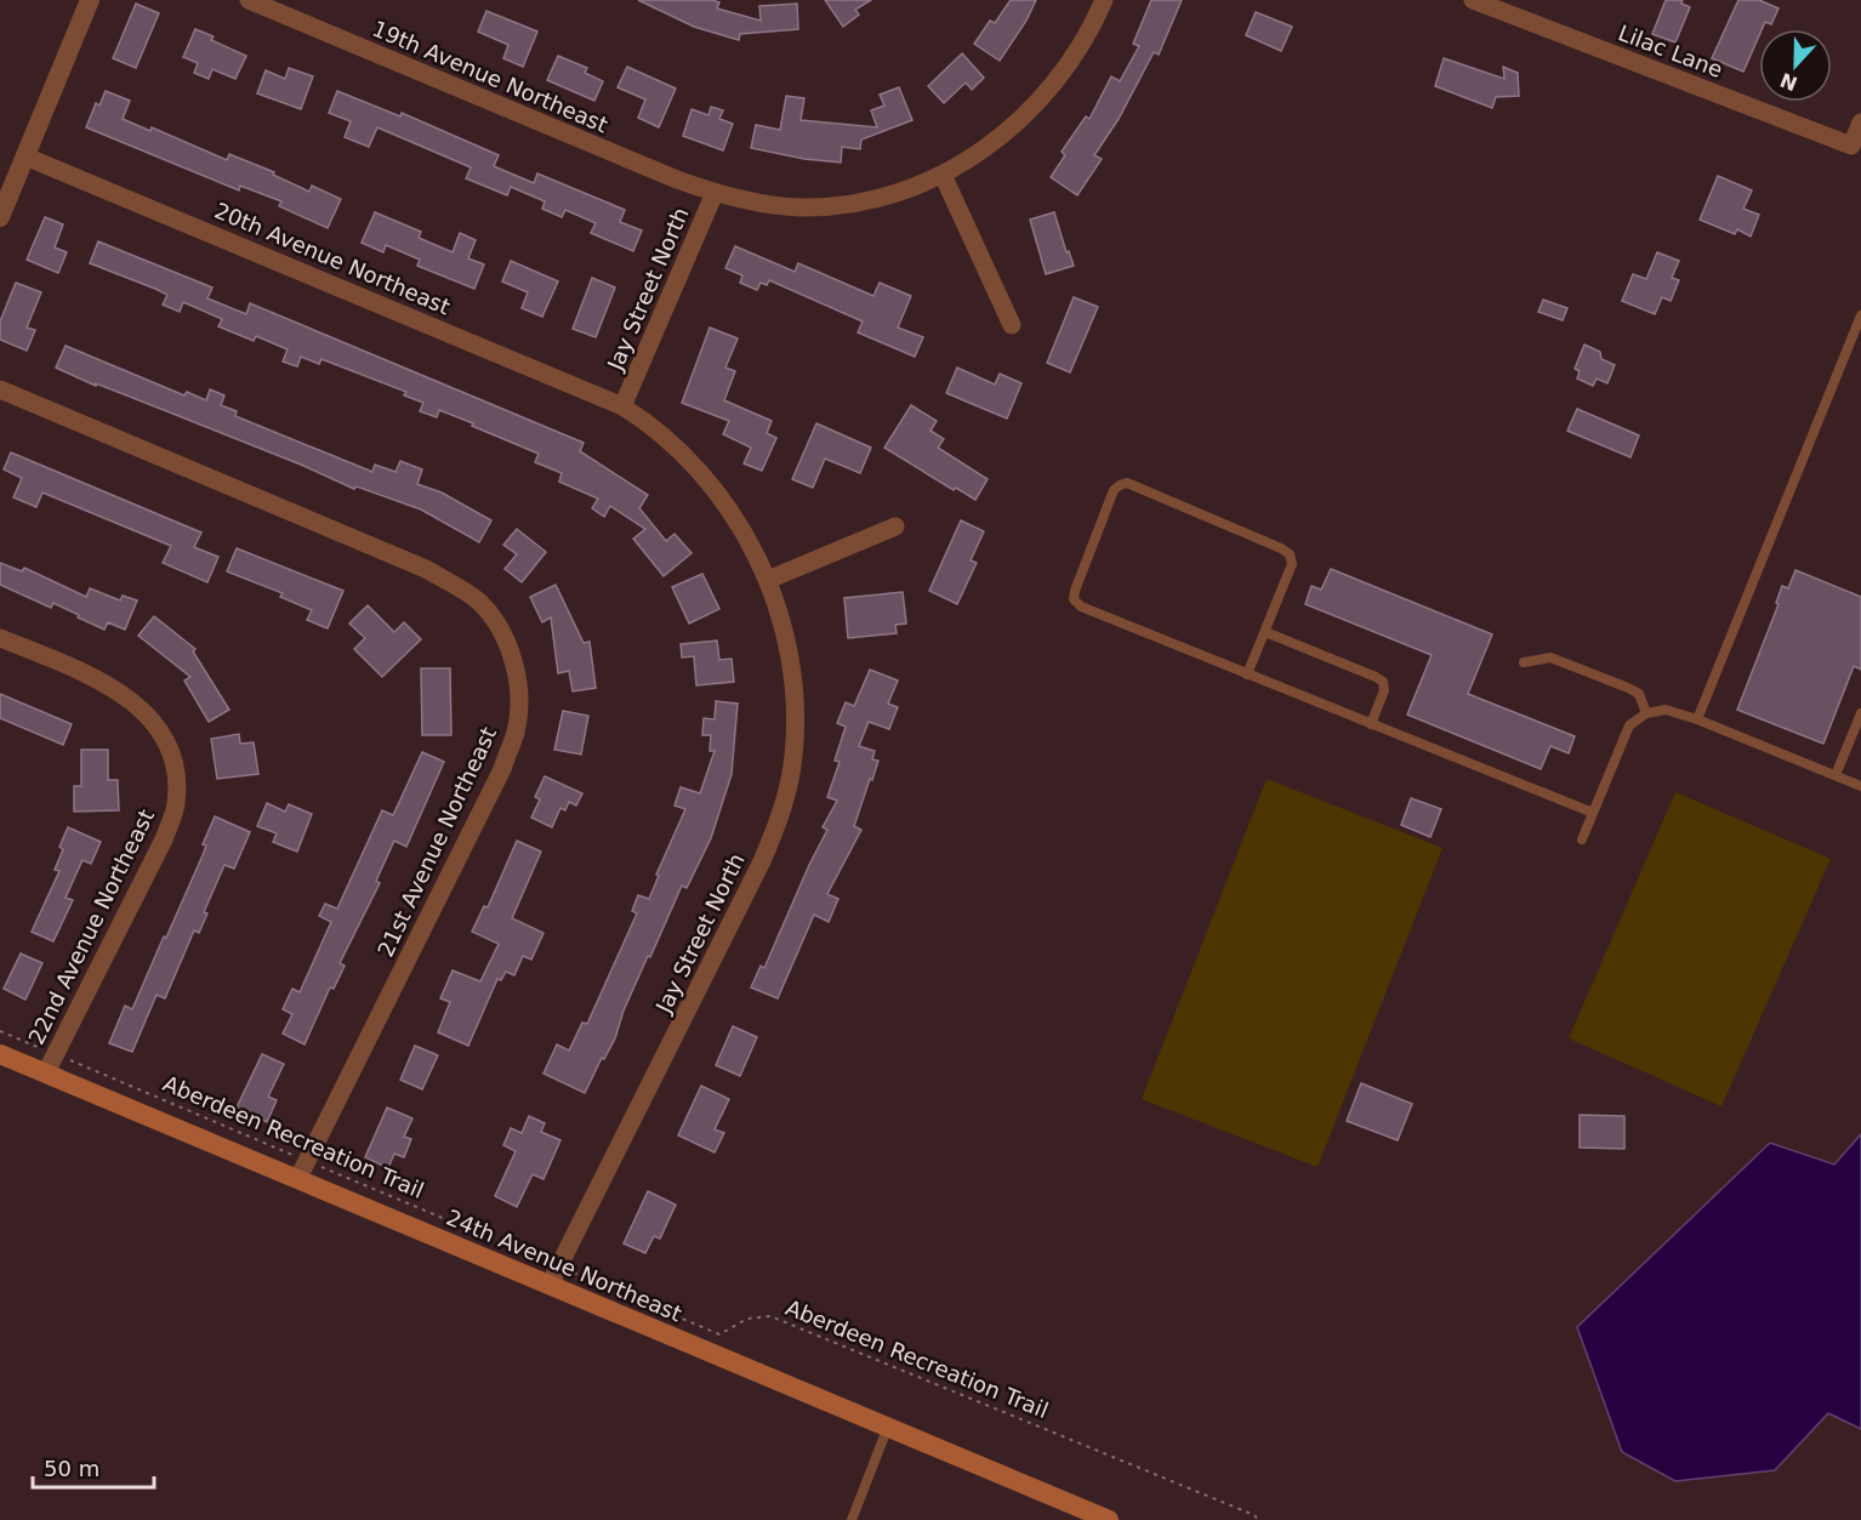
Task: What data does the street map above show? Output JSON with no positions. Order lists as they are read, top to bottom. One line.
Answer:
{"streets":{"main road":["24th Avenue Northeast"],"street":["Lilac Lane","19th Avenue Northeast","20th Avenue Northeast","Jay Street North","21st Avenue Northeast","22nd Avenue Northeast"],"path":["Aberdeen Recreation Trail"]},"crossings":[["19th Avenue Northeast","Jay Street North"],["20th Avenue Northeast","Jay Street North"],["Jay Street North","Aberdeen Recreation Trail"],["Jay Street North","24th Avenue Northeast"],["21st Avenue Northeast","Aberdeen Recreation Trail"],["21st Avenue Northeast","24th Avenue Northeast"],["22nd Avenue Northeast","Aberdeen Recreation Trail"],["22nd Avenue Northeast","24th Avenue Northeast"],["Aberdeen Recreation Trail","24th Avenue Northeast"]],"scale_bar":"50 m","north":"bottom"}
